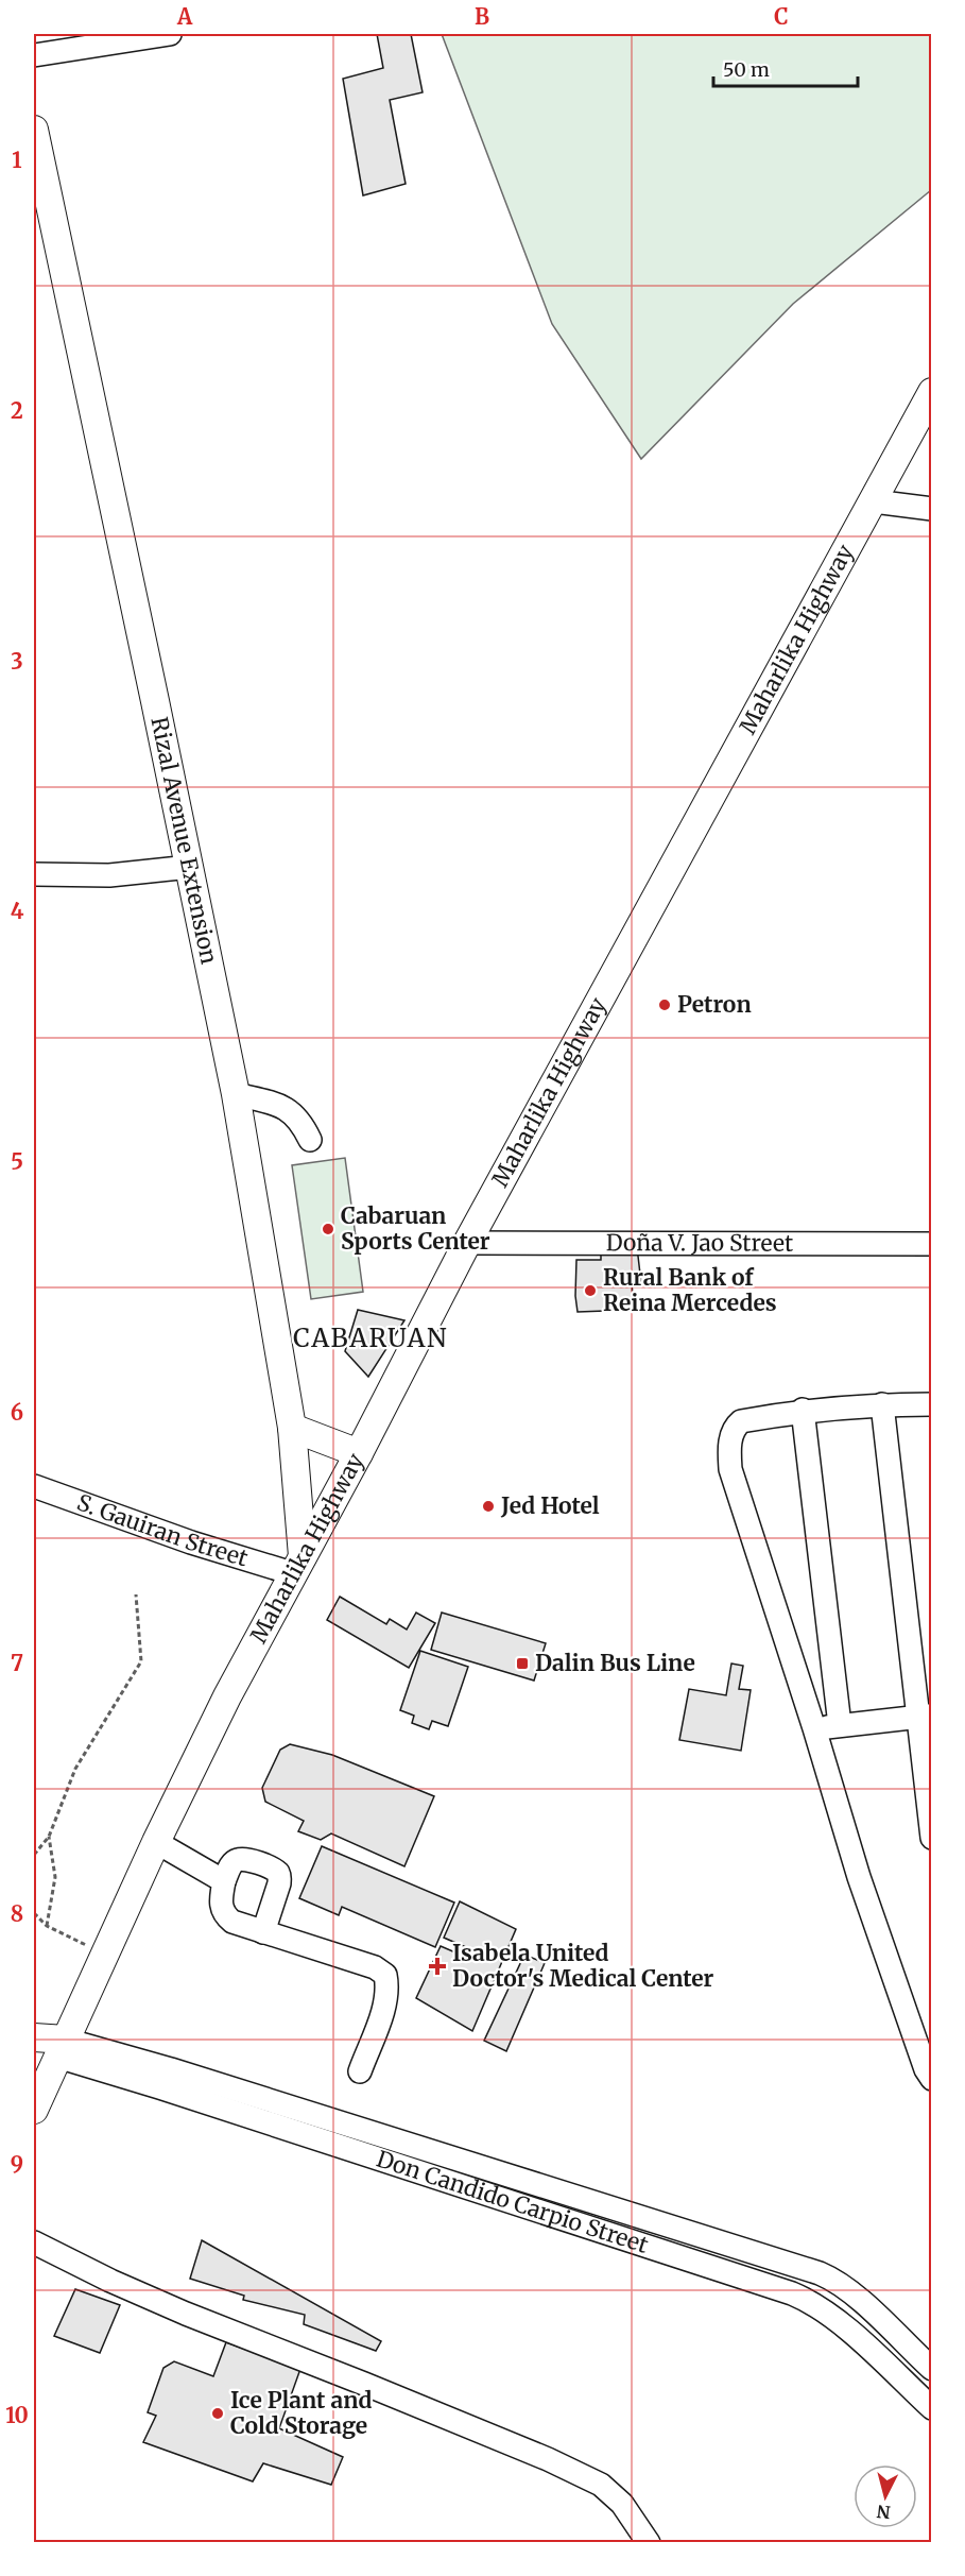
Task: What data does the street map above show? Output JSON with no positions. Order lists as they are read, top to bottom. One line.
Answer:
{"streets":{"main road":["Maharlika Highway","Rizal Avenue Extension"],"street":["Doña V. Jao Street","S. Gauiran Street","Don Candido Carpio Street"]},"crossings":[["Maharlika Highway","Rizal Avenue Extension"],["Maharlika Highway","Doña V. Jao Street"],["Maharlika Highway","S. Gauiran Street"],["Maharlika Highway","Don Candido Carpio Street"],["Rizal Avenue Extension","S. Gauiran Street"]],"districts":["CABARUAN"],"places":{"other":["Petron","Cabaruan Sports Center","Rural Bank of Reina Mercedes","Jed Hotel","Ice Plant and Cold Storage"],"transit":["Dalin Bus Line"],"health":["Isabela United Doctor's Medical Center"]},"scale_bar":"50 m","north":"bottom","grid":{"columns":["A","B","C"],"rows":["1","2","3","4","5","6","7","8","9","10"]}}
